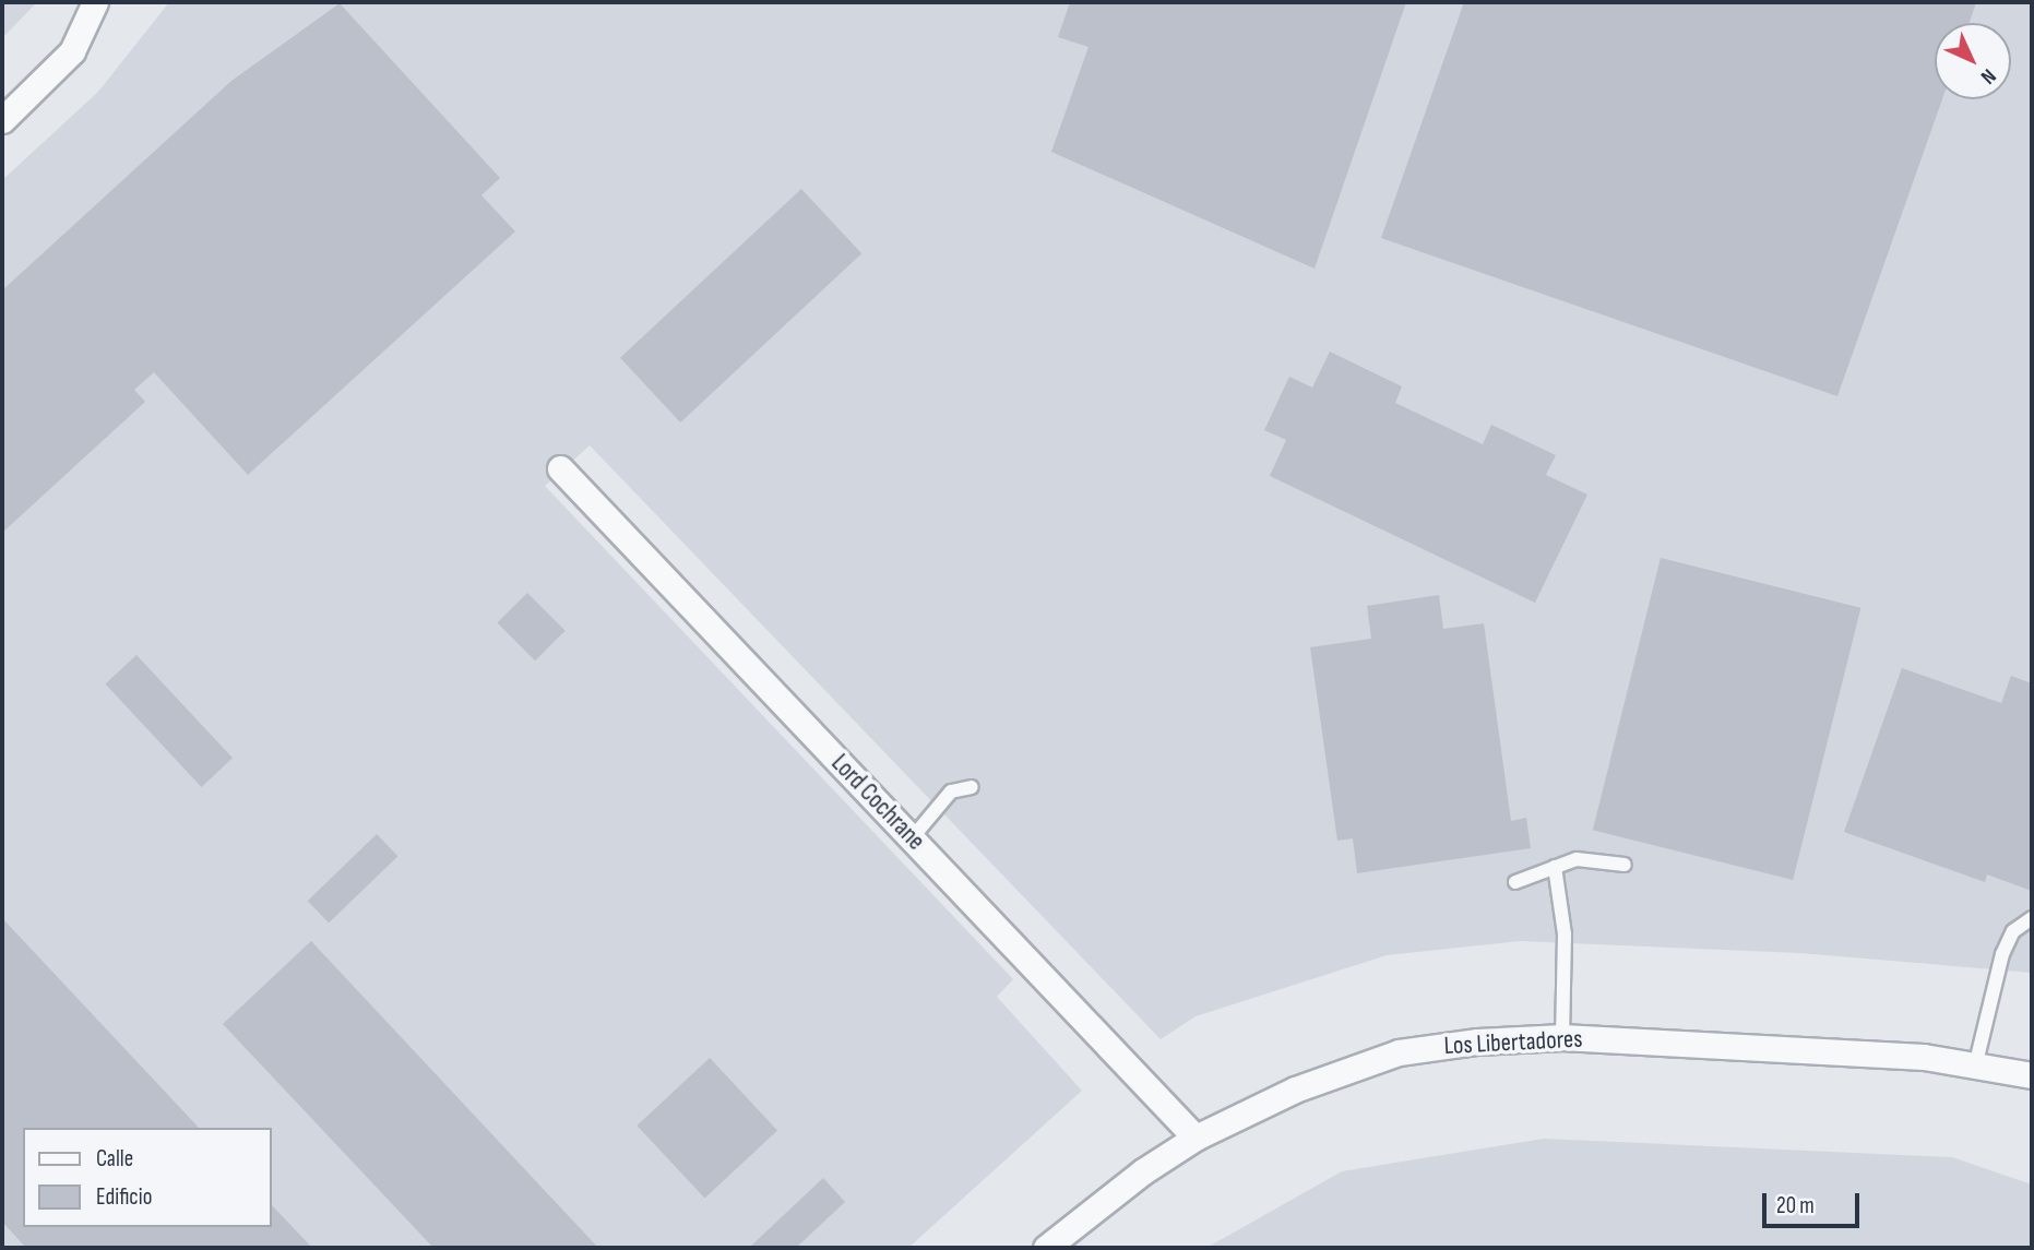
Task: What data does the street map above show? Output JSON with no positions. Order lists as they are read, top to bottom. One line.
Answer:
{"streets":{"street":["Lord Cochrane","Los Libertadores"]},"crossings":[["Lord Cochrane","Los Libertadores"]],"legend":["Calle","Edificio"],"scale_bar":"20 m","north":"bottom right"}
